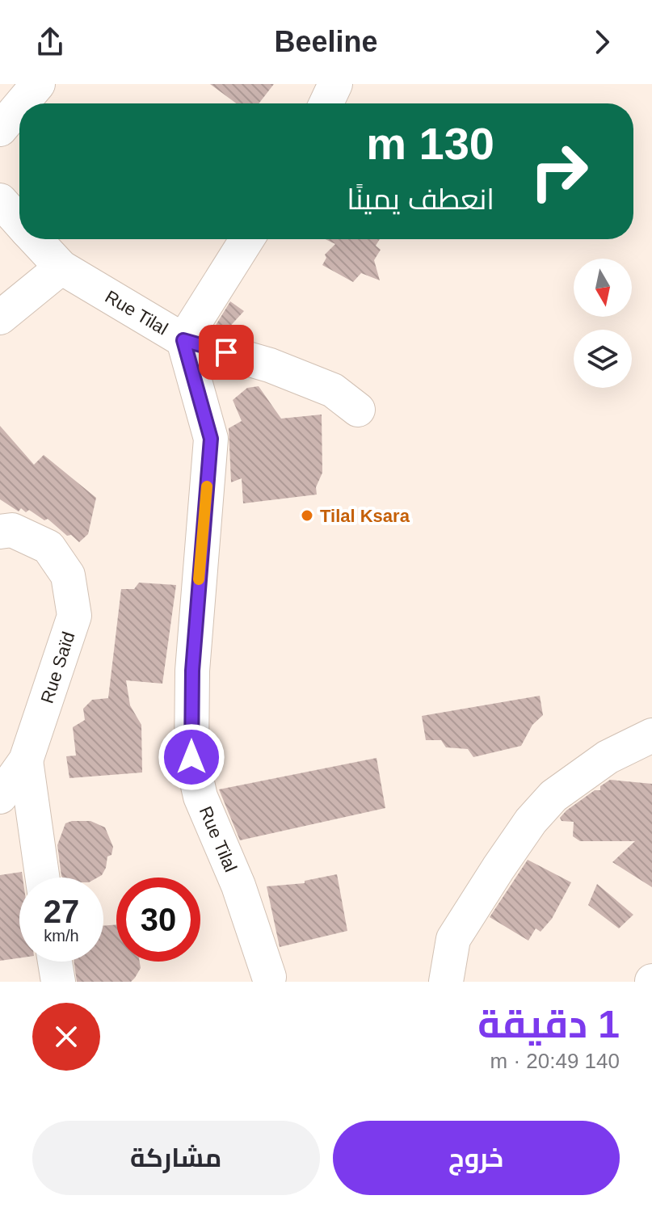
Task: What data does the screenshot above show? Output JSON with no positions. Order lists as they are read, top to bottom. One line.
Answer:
{"streets":{"street":["Rue Tilal","Rue Saïd"]},"places":["Tilal Ksara"],"north":"bottom","page":{"header":"Beeline","turn":["130 m","انعطف يمينًا"],"speed":"27 km/h","limit":"30","heading":["1 دقيقة","140 m · 20:49"],"buttons":["خروج","مشاركة"]}}
